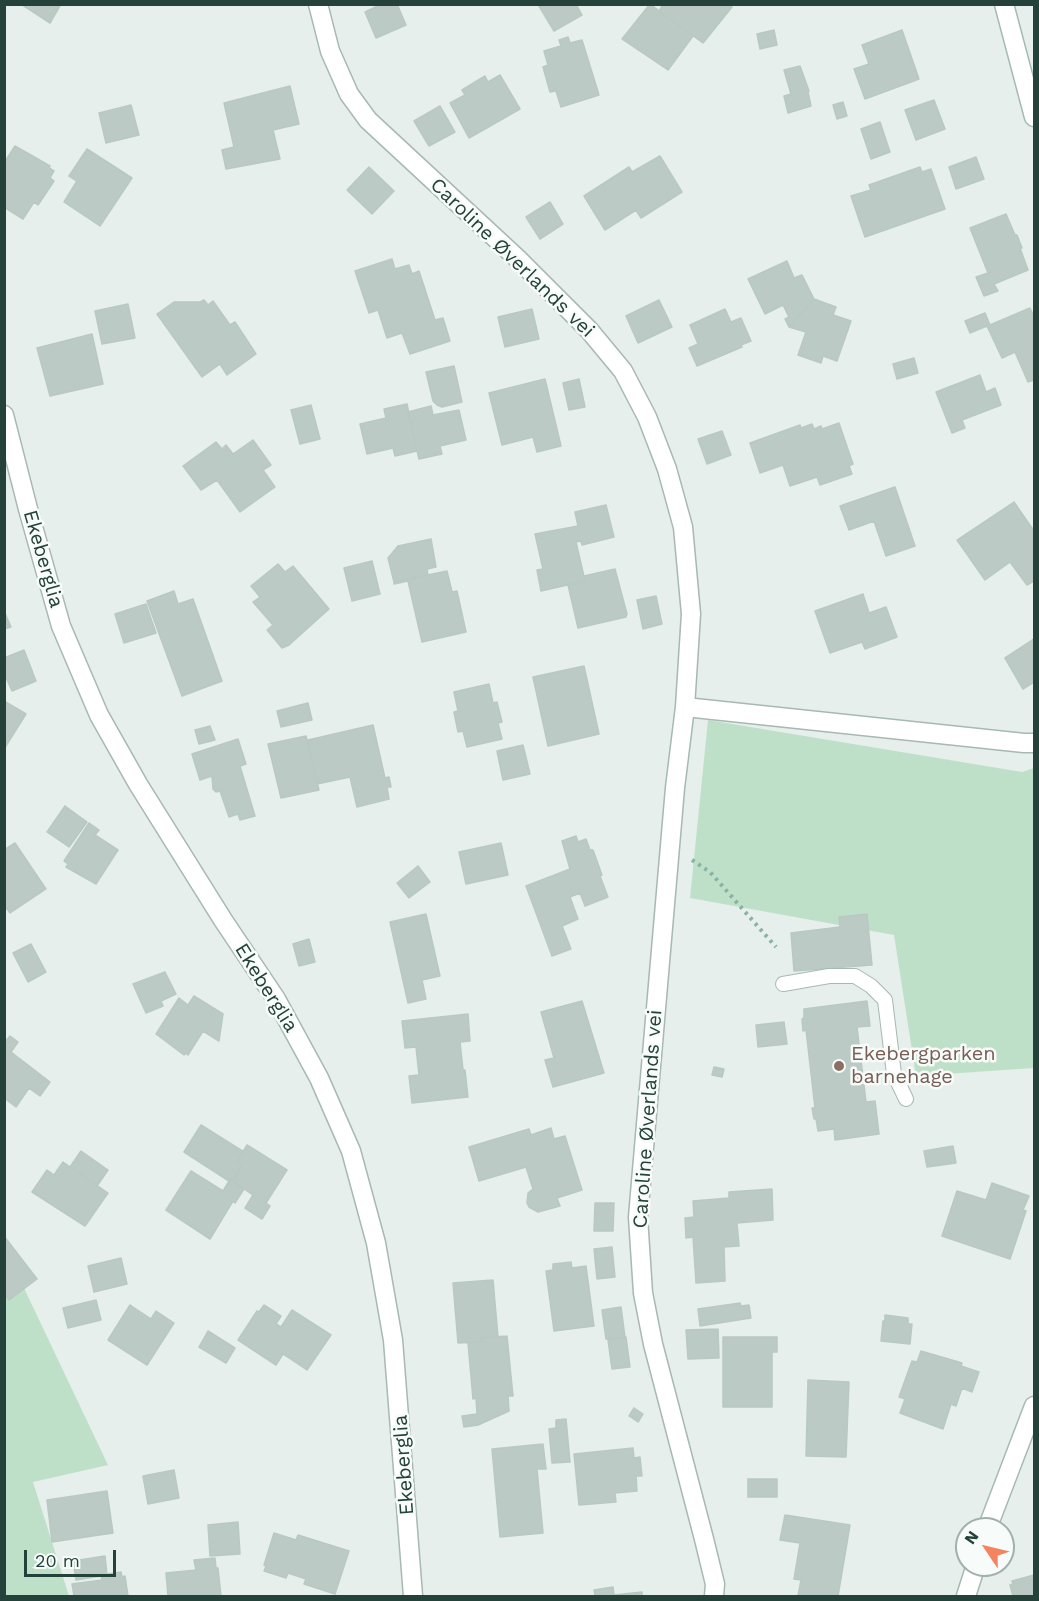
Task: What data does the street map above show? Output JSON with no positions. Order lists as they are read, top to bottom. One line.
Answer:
{"streets":{"street":["Caroline Øverlands vei","Ekeberglia"]},"places":["Ekebergparken barnehage"],"scale_bar":"20 m","north":"top left"}
